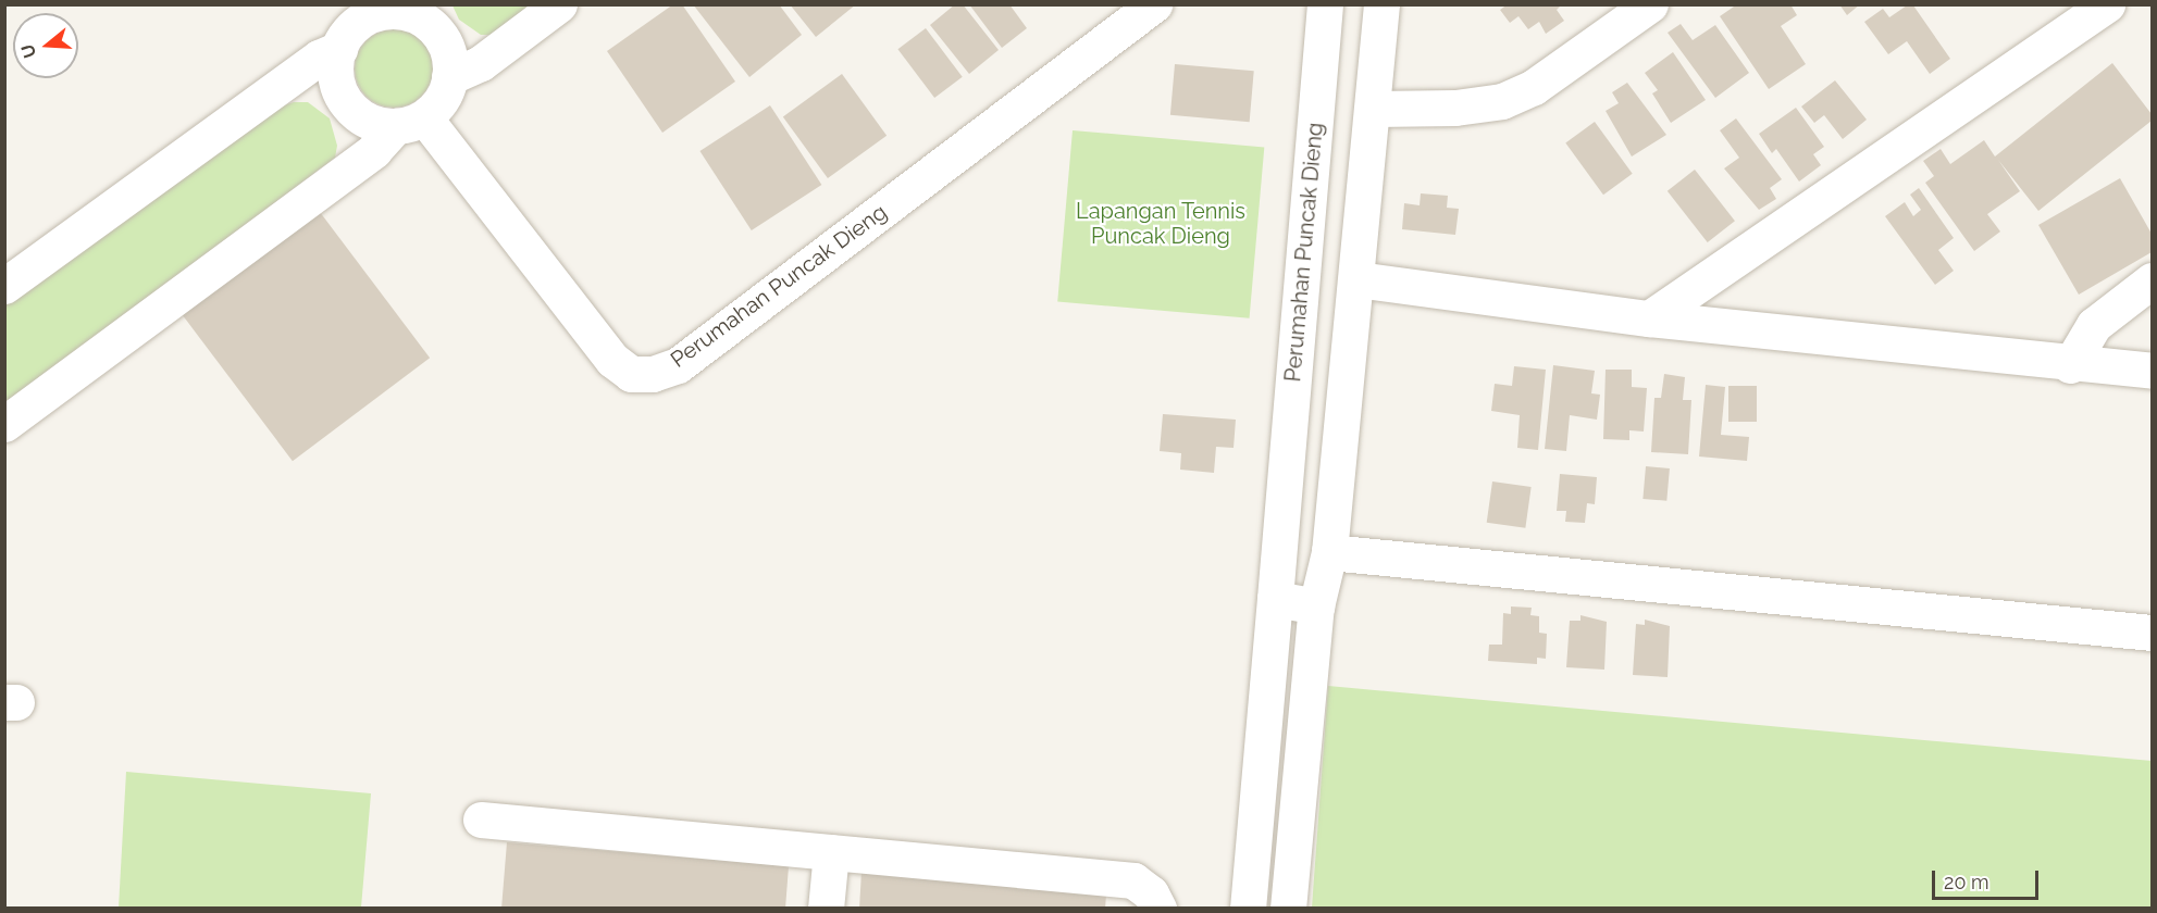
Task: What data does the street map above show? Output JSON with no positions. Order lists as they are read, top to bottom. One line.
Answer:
{"streets":{"street":["Perumahan Puncak Dieng"]},"parks":["Lapangan Tennis Puncak Dieng"],"scale_bar":"20 m","north":"left"}
